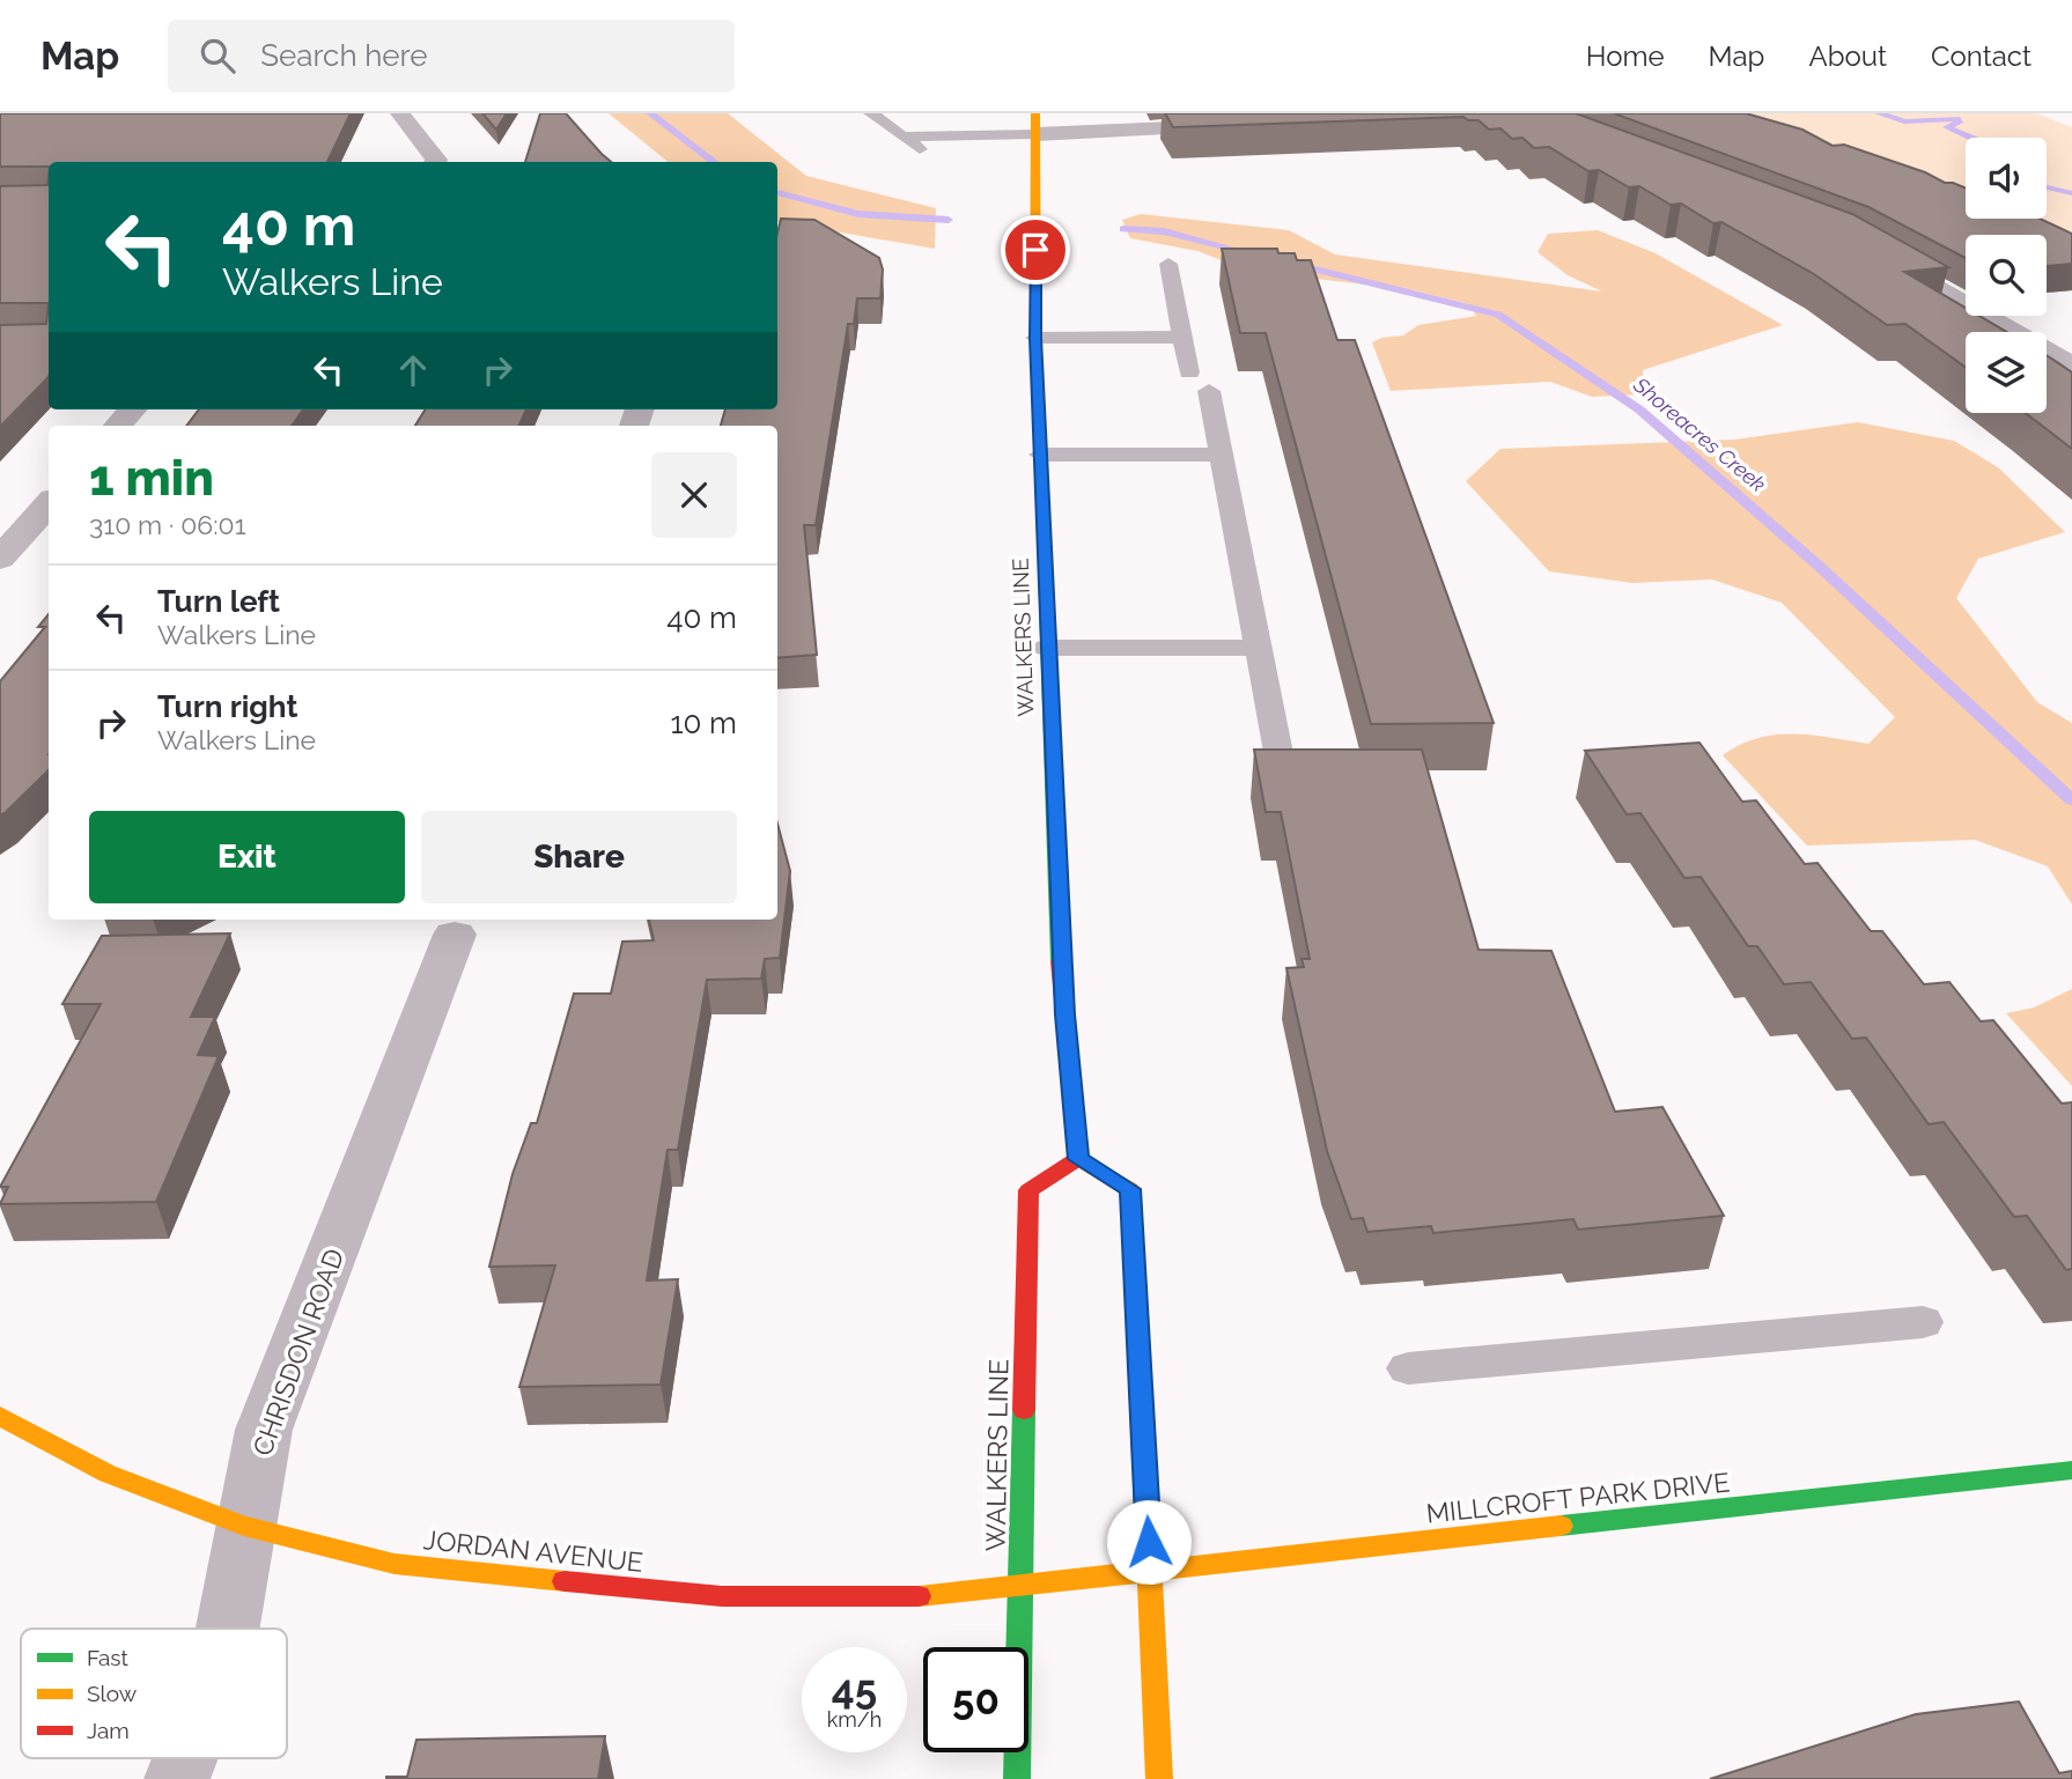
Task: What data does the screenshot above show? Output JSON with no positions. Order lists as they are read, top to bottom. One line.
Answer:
{"streets":{"main road":["WALKERS LINE","MILLCROFT PARK DRIVE","JORDAN AVENUE"],"street":["CHRISDON ROAD"]},"crossings":[["WALKERS LINE","JORDAN AVENUE"],["CHRISDON ROAD","JORDAN AVENUE"],["MILLCROFT PARK DRIVE","JORDAN AVENUE"]],"water":["Shoreacres Creek"],"legend":["Fast","Slow","Jam"],"page":{"header":"Map","search":"Search here","nav":["Home","Map","About","Contact"],"turn":["40 m","Walkers Line"],"heading":["1 min","310 m · 06:01"],"list":[{"name":"Turn left","note":"Walkers Line","value":"40 m"},{"name":"Turn right","note":"Walkers Line","value":"10 m"}],"buttons":["Exit","Share"],"speed":"45 km/h","limit":"50"}}
